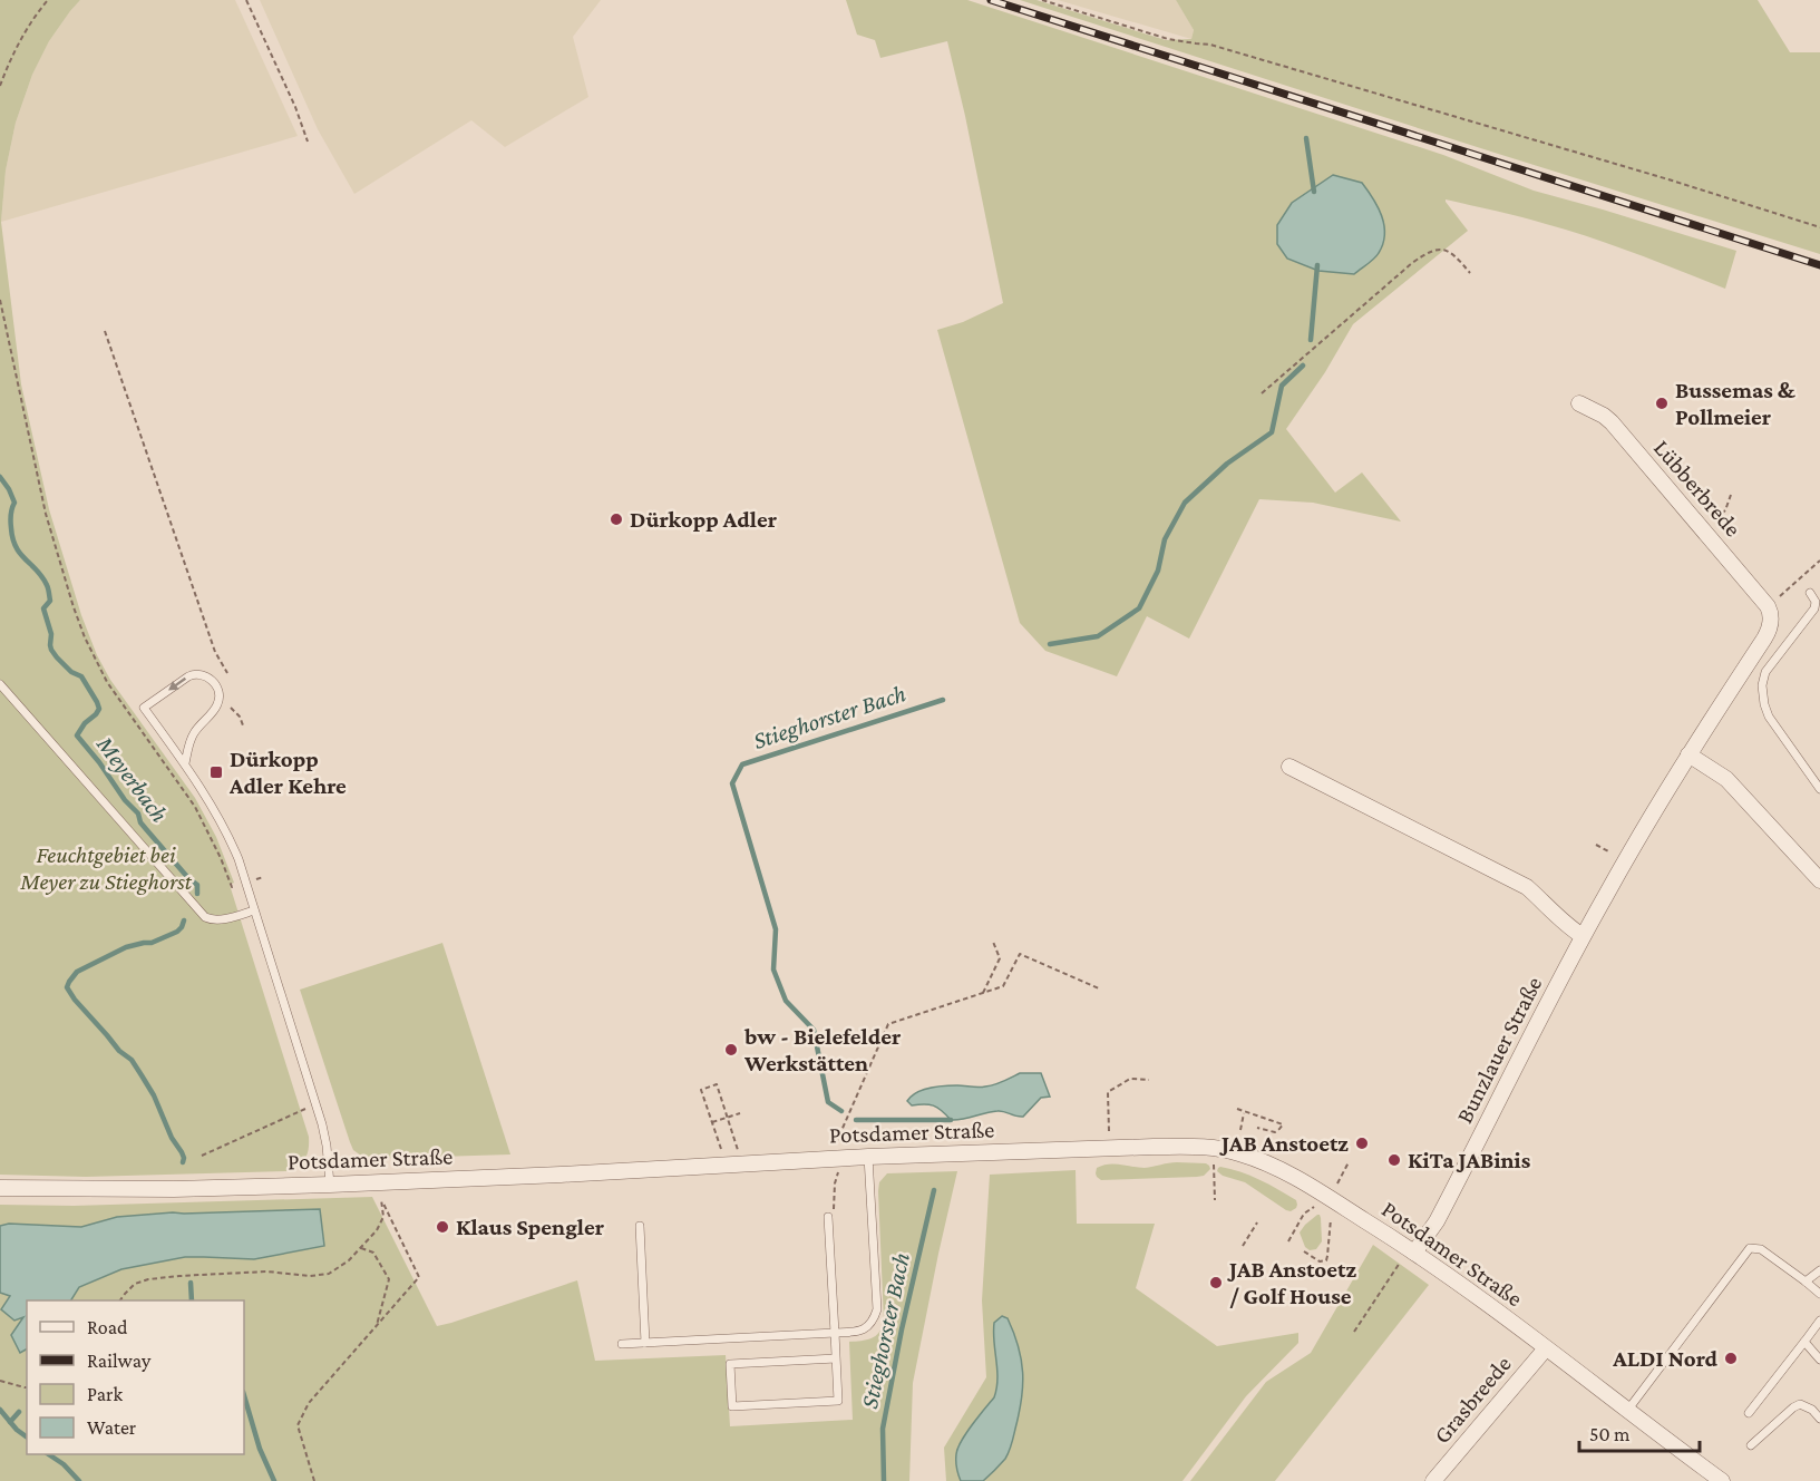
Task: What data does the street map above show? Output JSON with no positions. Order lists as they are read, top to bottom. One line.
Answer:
{"streets":{"street":["Lübberbrede","Bunzlauer Straße","Potsdamer Straße","Grasbreede"]},"crossings":[["Lübberbrede","Bunzlauer Straße"],["Bunzlauer Straße","Potsdamer Straße"],["Potsdamer Straße","Grasbreede"]],"water":["Stieghorster Bach","Meyerbach"],"parks":["Feuchtgebiet bei Meyer zu Stieghorst"],"places":{"other":["Bussemas & Pollmeier","Dürkopp Adler","bw - Bielefelder Werkstätten","JAB Anstoetz","KiTa JABinis","Klaus Spengler","JAB Anstoetz / Golf House","ALDI Nord"],"transit":["Dürkopp Adler Kehre"]},"legend":["Road","Railway","Park","Water"],"scale_bar":"50 m"}
